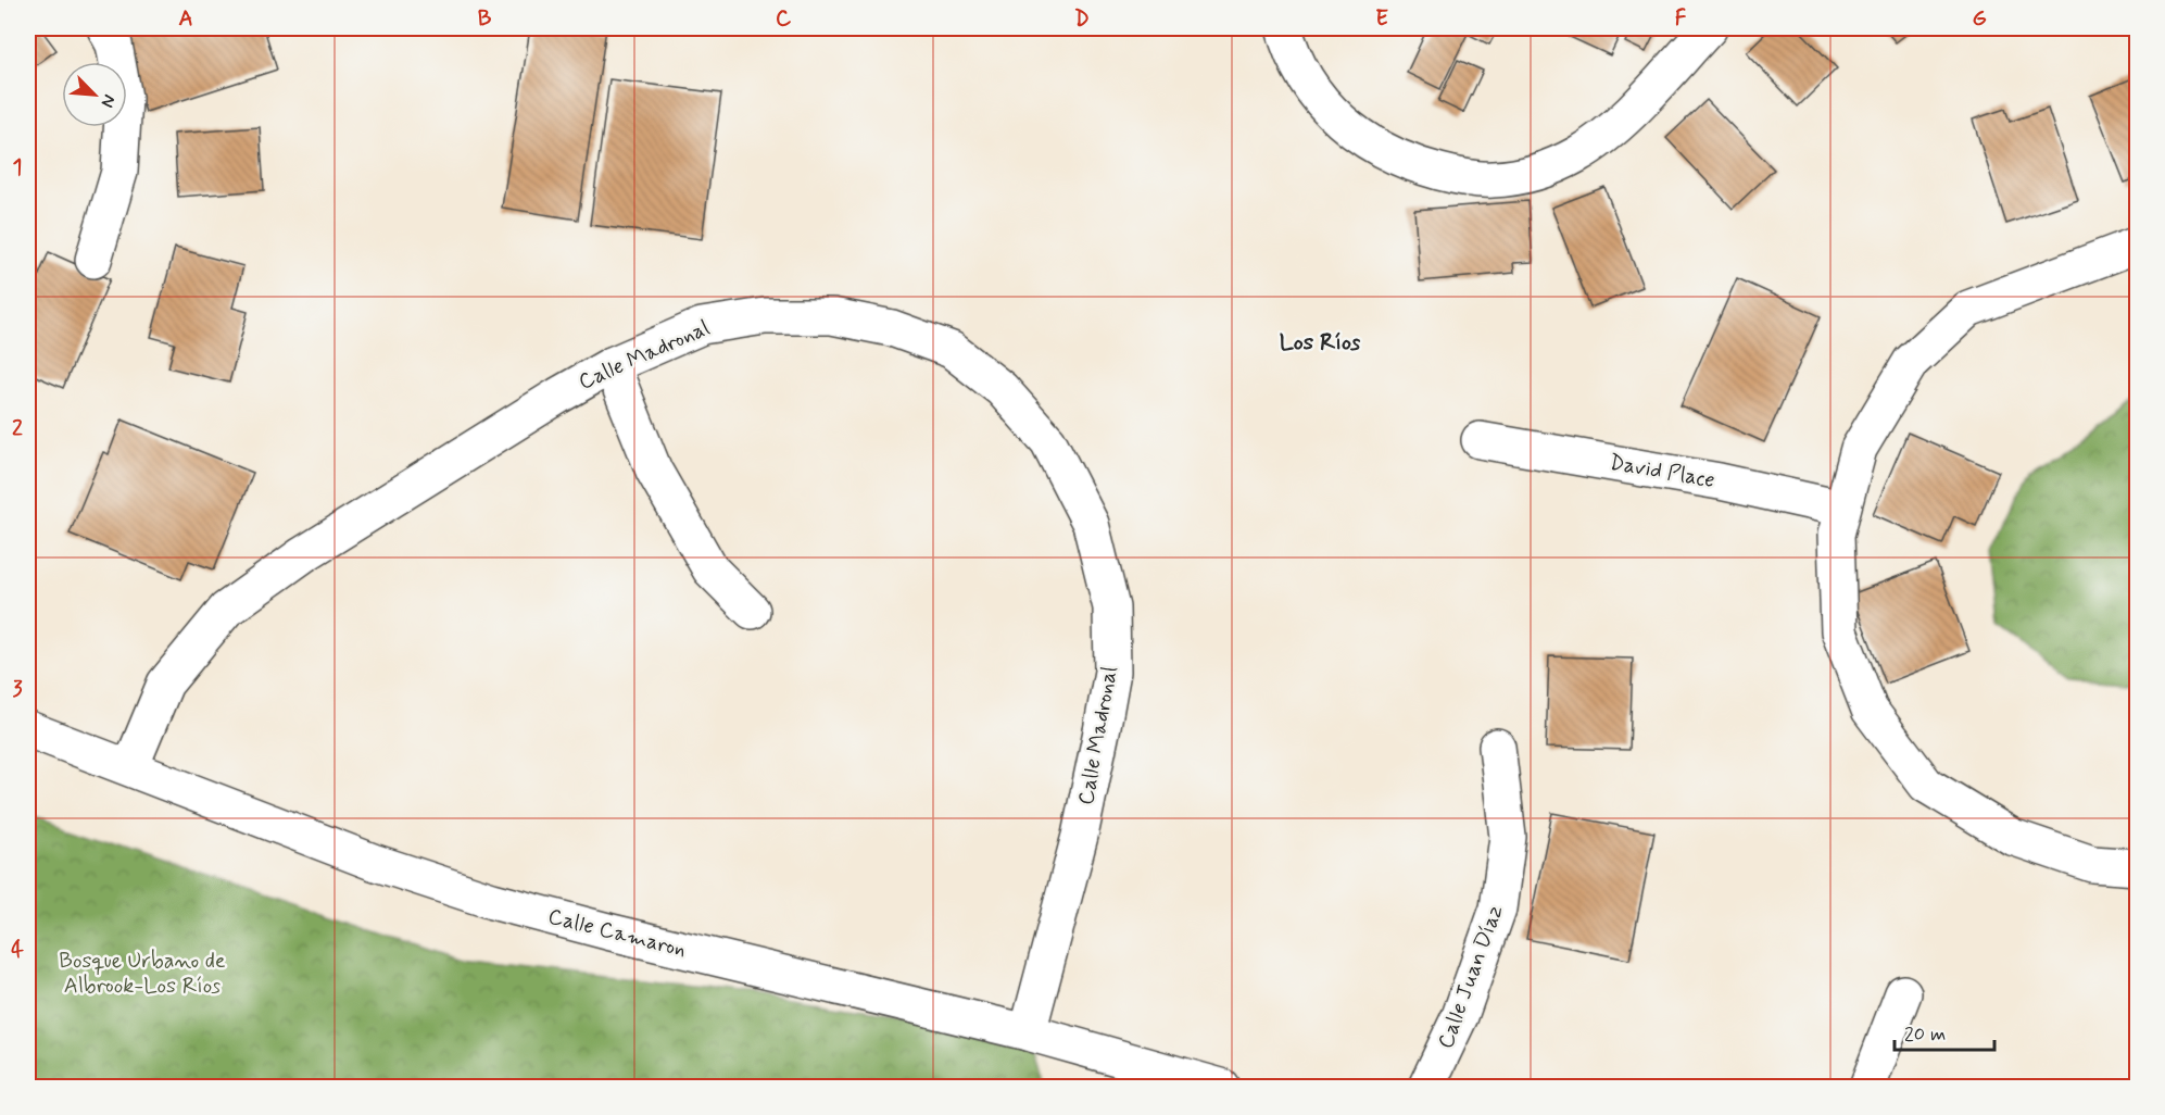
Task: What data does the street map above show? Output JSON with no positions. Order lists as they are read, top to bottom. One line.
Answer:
{"streets":{"street":["Calle Madronal","David Place","Calle Camaron","Calle Juan Díaz"]},"crossings":[["Calle Madronal","Calle Camaron"]],"districts":["Los Ríos"],"parks":["Bosque Urbano de Albrook-Los Ríos"],"scale_bar":"20 m","north":"bottom right","grid":{"columns":["A","B","C","D","E","F","G"],"rows":["1","2","3","4"]}}
